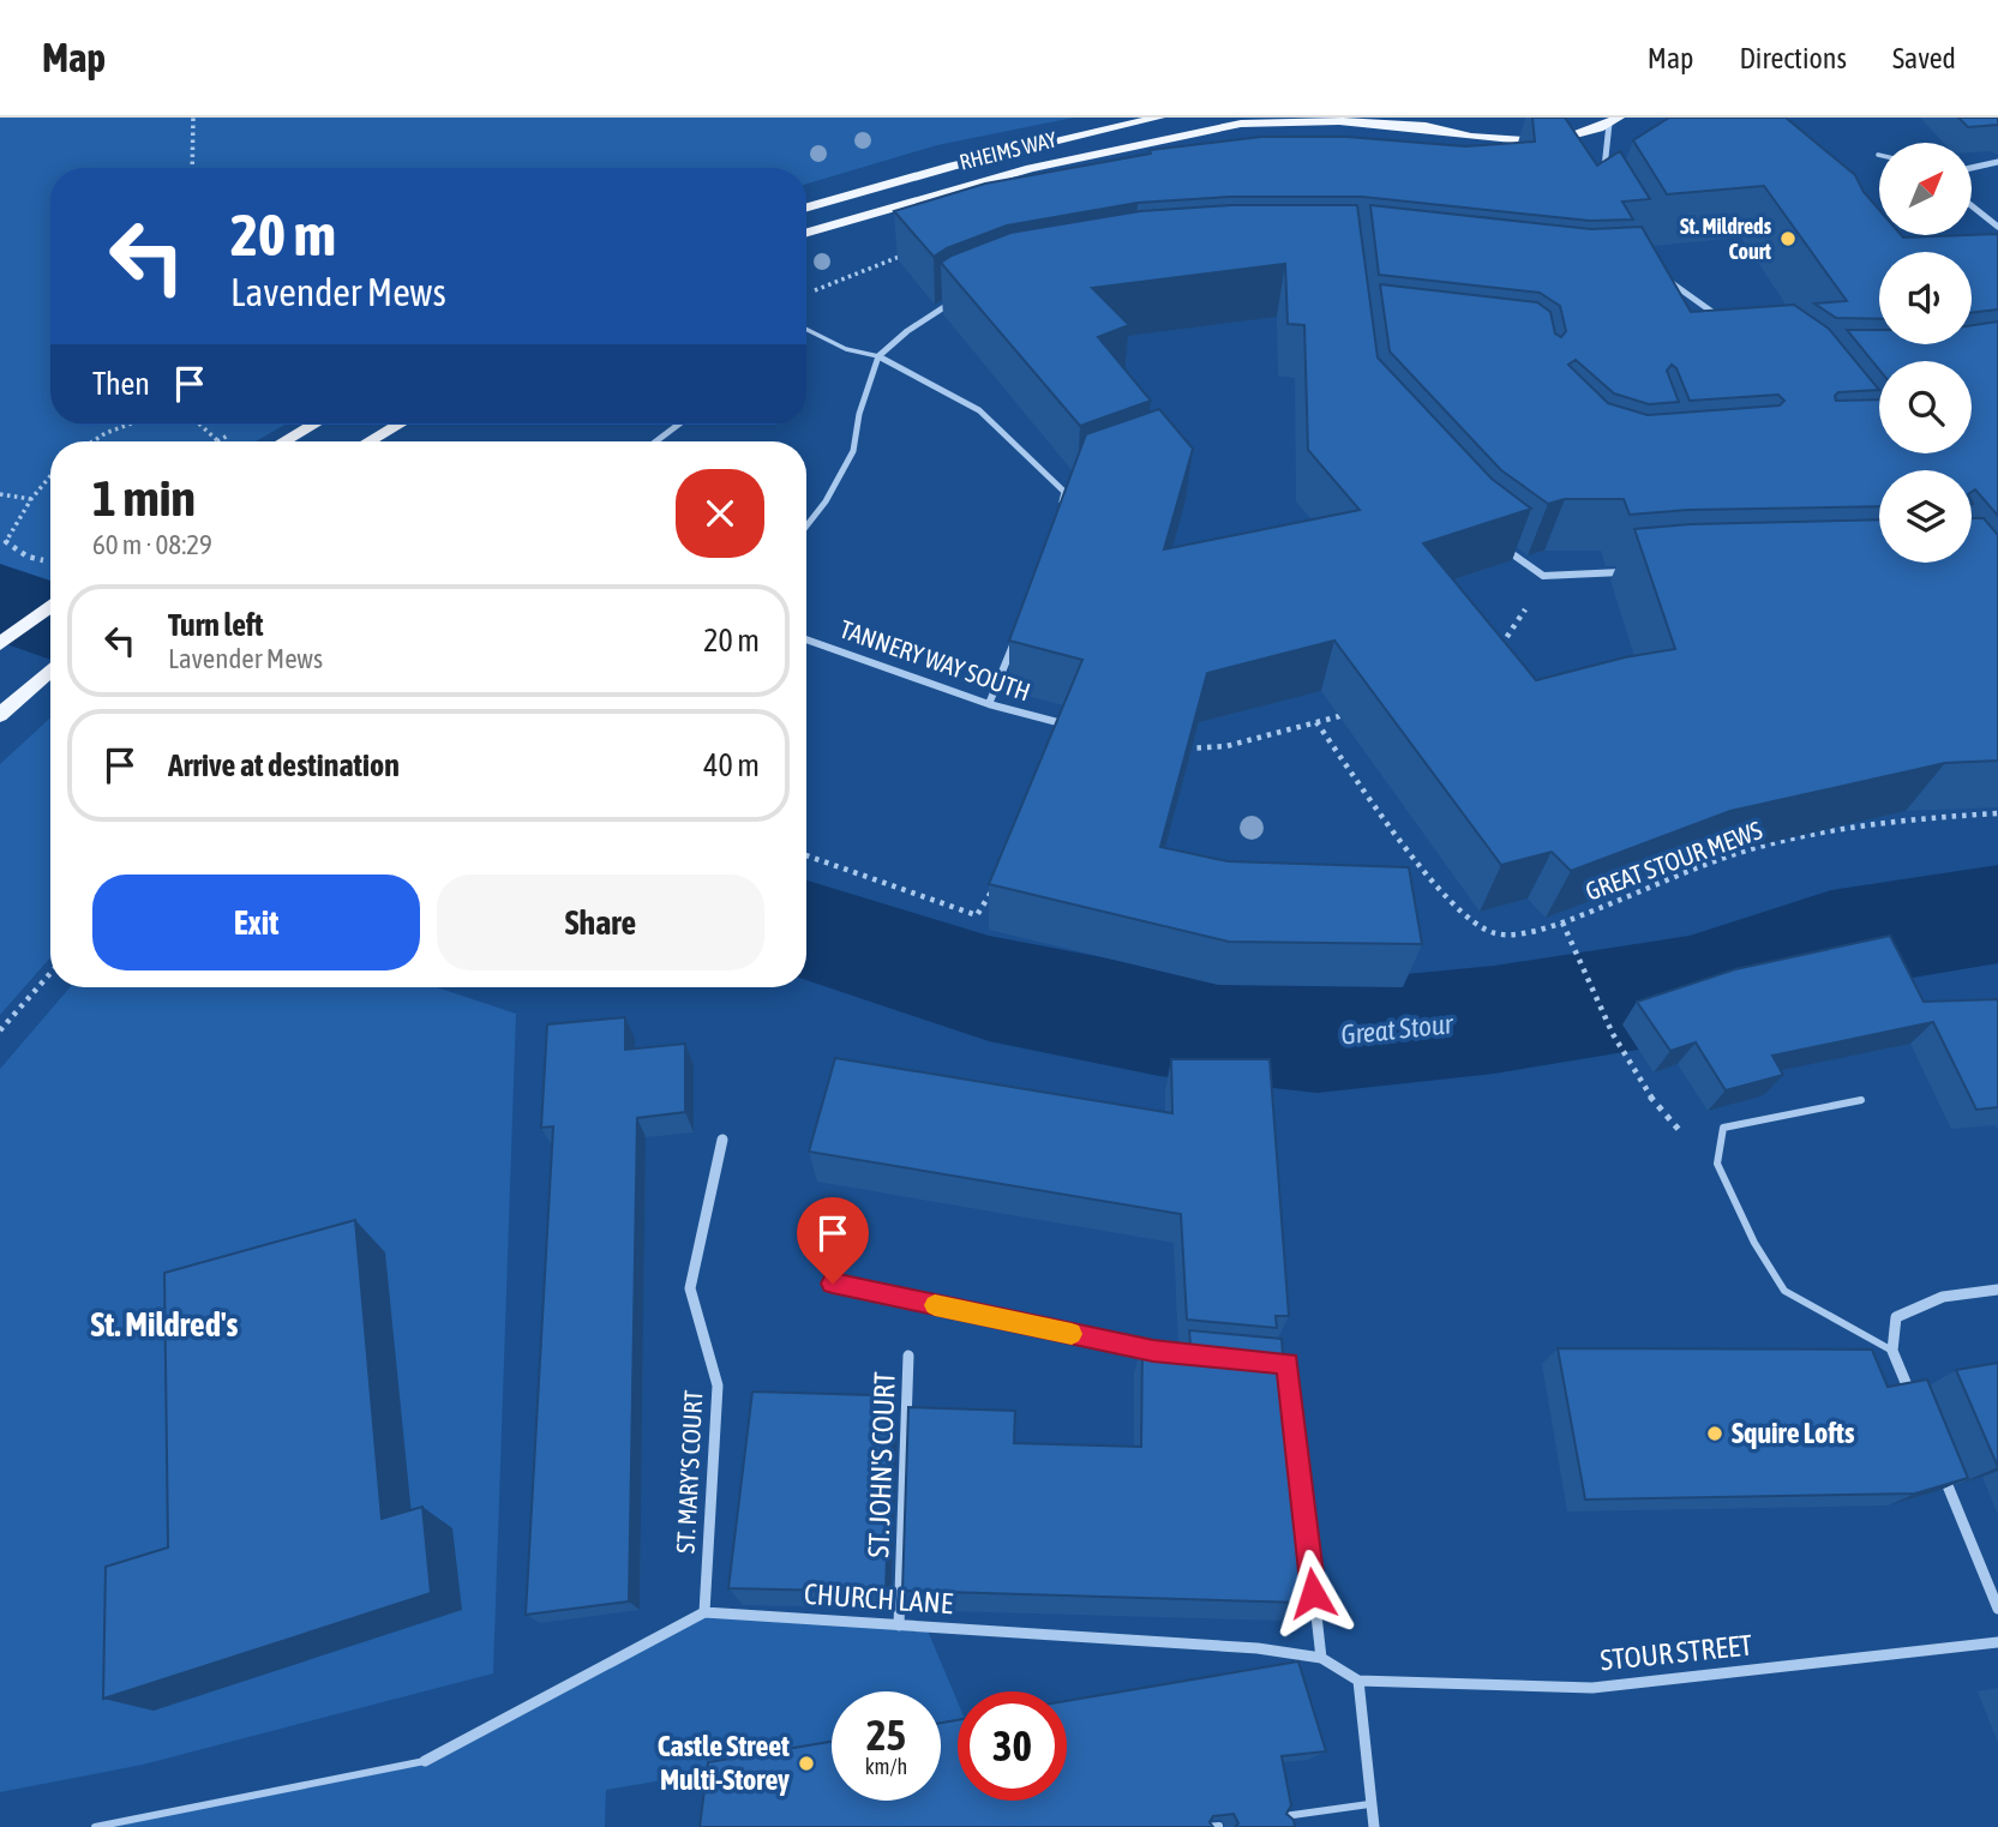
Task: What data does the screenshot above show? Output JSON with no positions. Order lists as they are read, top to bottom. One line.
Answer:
{"streets":{"main road":["RHEIMS WAY"],"street":["TANNERY WAY SOUTH","ST. JOHN'S COURT","ST. MARY'S COURT","CHURCH LANE","STOUR STREET"],"path":["GREAT STOUR MEWS"]},"crossings":[["ST. JOHN'S COURT","CHURCH LANE"],["ST. MARY'S COURT","CHURCH LANE"],["CHURCH LANE","STOUR STREET"]],"districts":["St. Mildred's"],"water":["Great Stour"],"places":["St. Mildreds Court","Squire Lofts","Castle Street Multi-Storey"],"north":"top right","page":{"header":"Map","nav":["Map","Directions","Saved"],"turn":["20 m","Lavender Mews"],"then":"Then","heading":["1 min","60 m · 08:29"],"list":[{"name":"Turn left","note":"Lavender Mews","value":"20 m"},{"name":"Arrive at destination","value":"40 m"}],"buttons":["Exit","Share"],"speed":"25 km/h","limit":"30"}}
